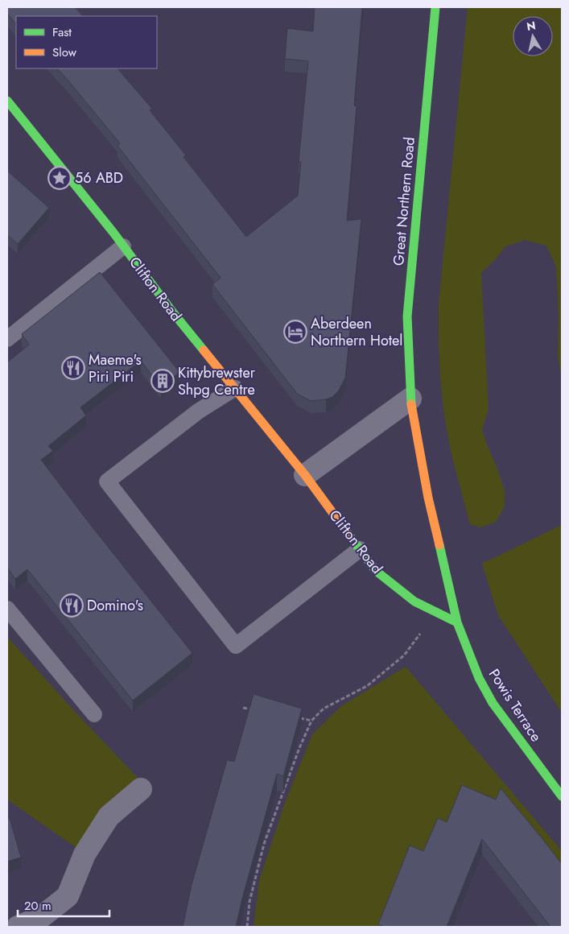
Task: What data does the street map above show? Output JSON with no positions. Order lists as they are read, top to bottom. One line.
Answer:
{"streets":{"main road":["Great Northern Road","Clifton Road","Powis Terrace"]},"crossings":[["Great Northern Road","Clifton Road"],["Great Northern Road","Powis Terrace"],["Clifton Road","Powis Terrace"]],"places":{"place":["56 ABD"],"hotel":["Aberdeen Northern Hotel"],"restaurant":["Maeme's Piri Piri","Domino's"],"building":["Kittybrewster Shpg Centre"]},"legend":["Fast","Slow"],"scale_bar":"20 m","north":"top"}
